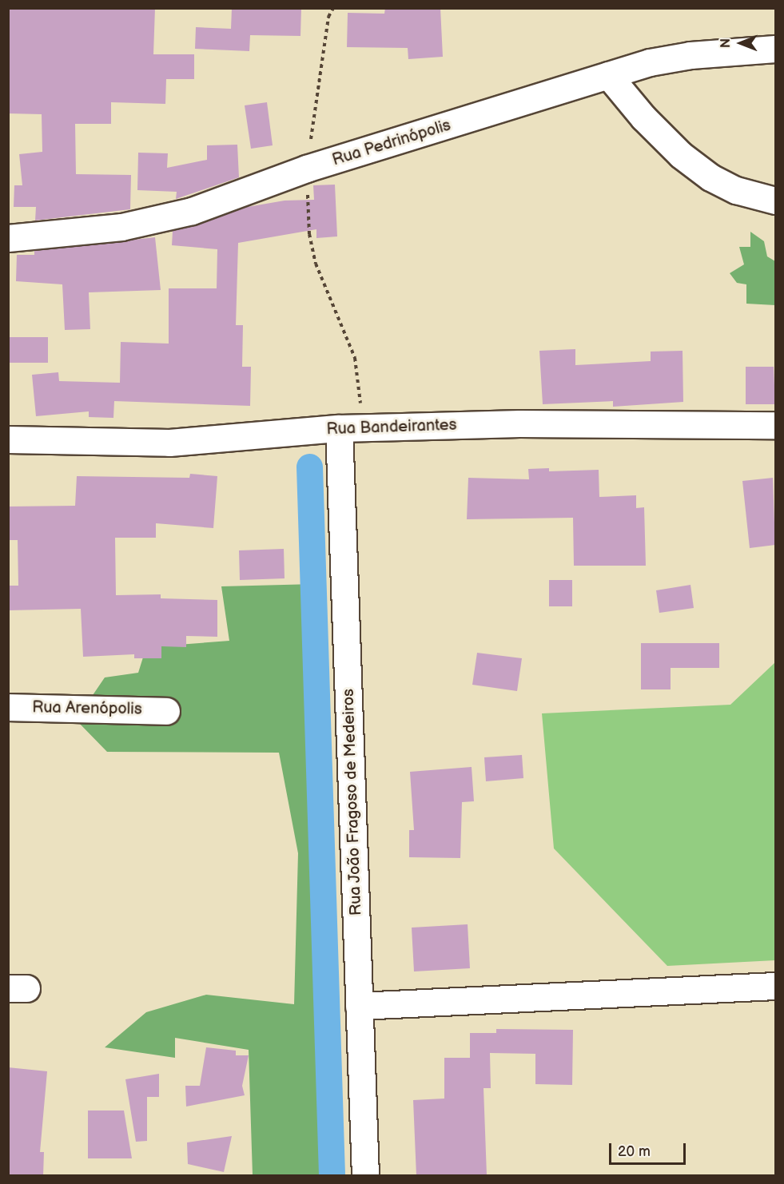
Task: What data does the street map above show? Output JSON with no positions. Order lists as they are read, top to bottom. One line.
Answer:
{"streets":{"street":["Rua Pedrinópolis","Rua Bandeirantes","Rua Arenópolis","Rua João Fragoso de Medeiros"]},"crossings":[["Rua Bandeirantes","Rua João Fragoso de Medeiros"]],"scale_bar":"20 m","north":"left"}
